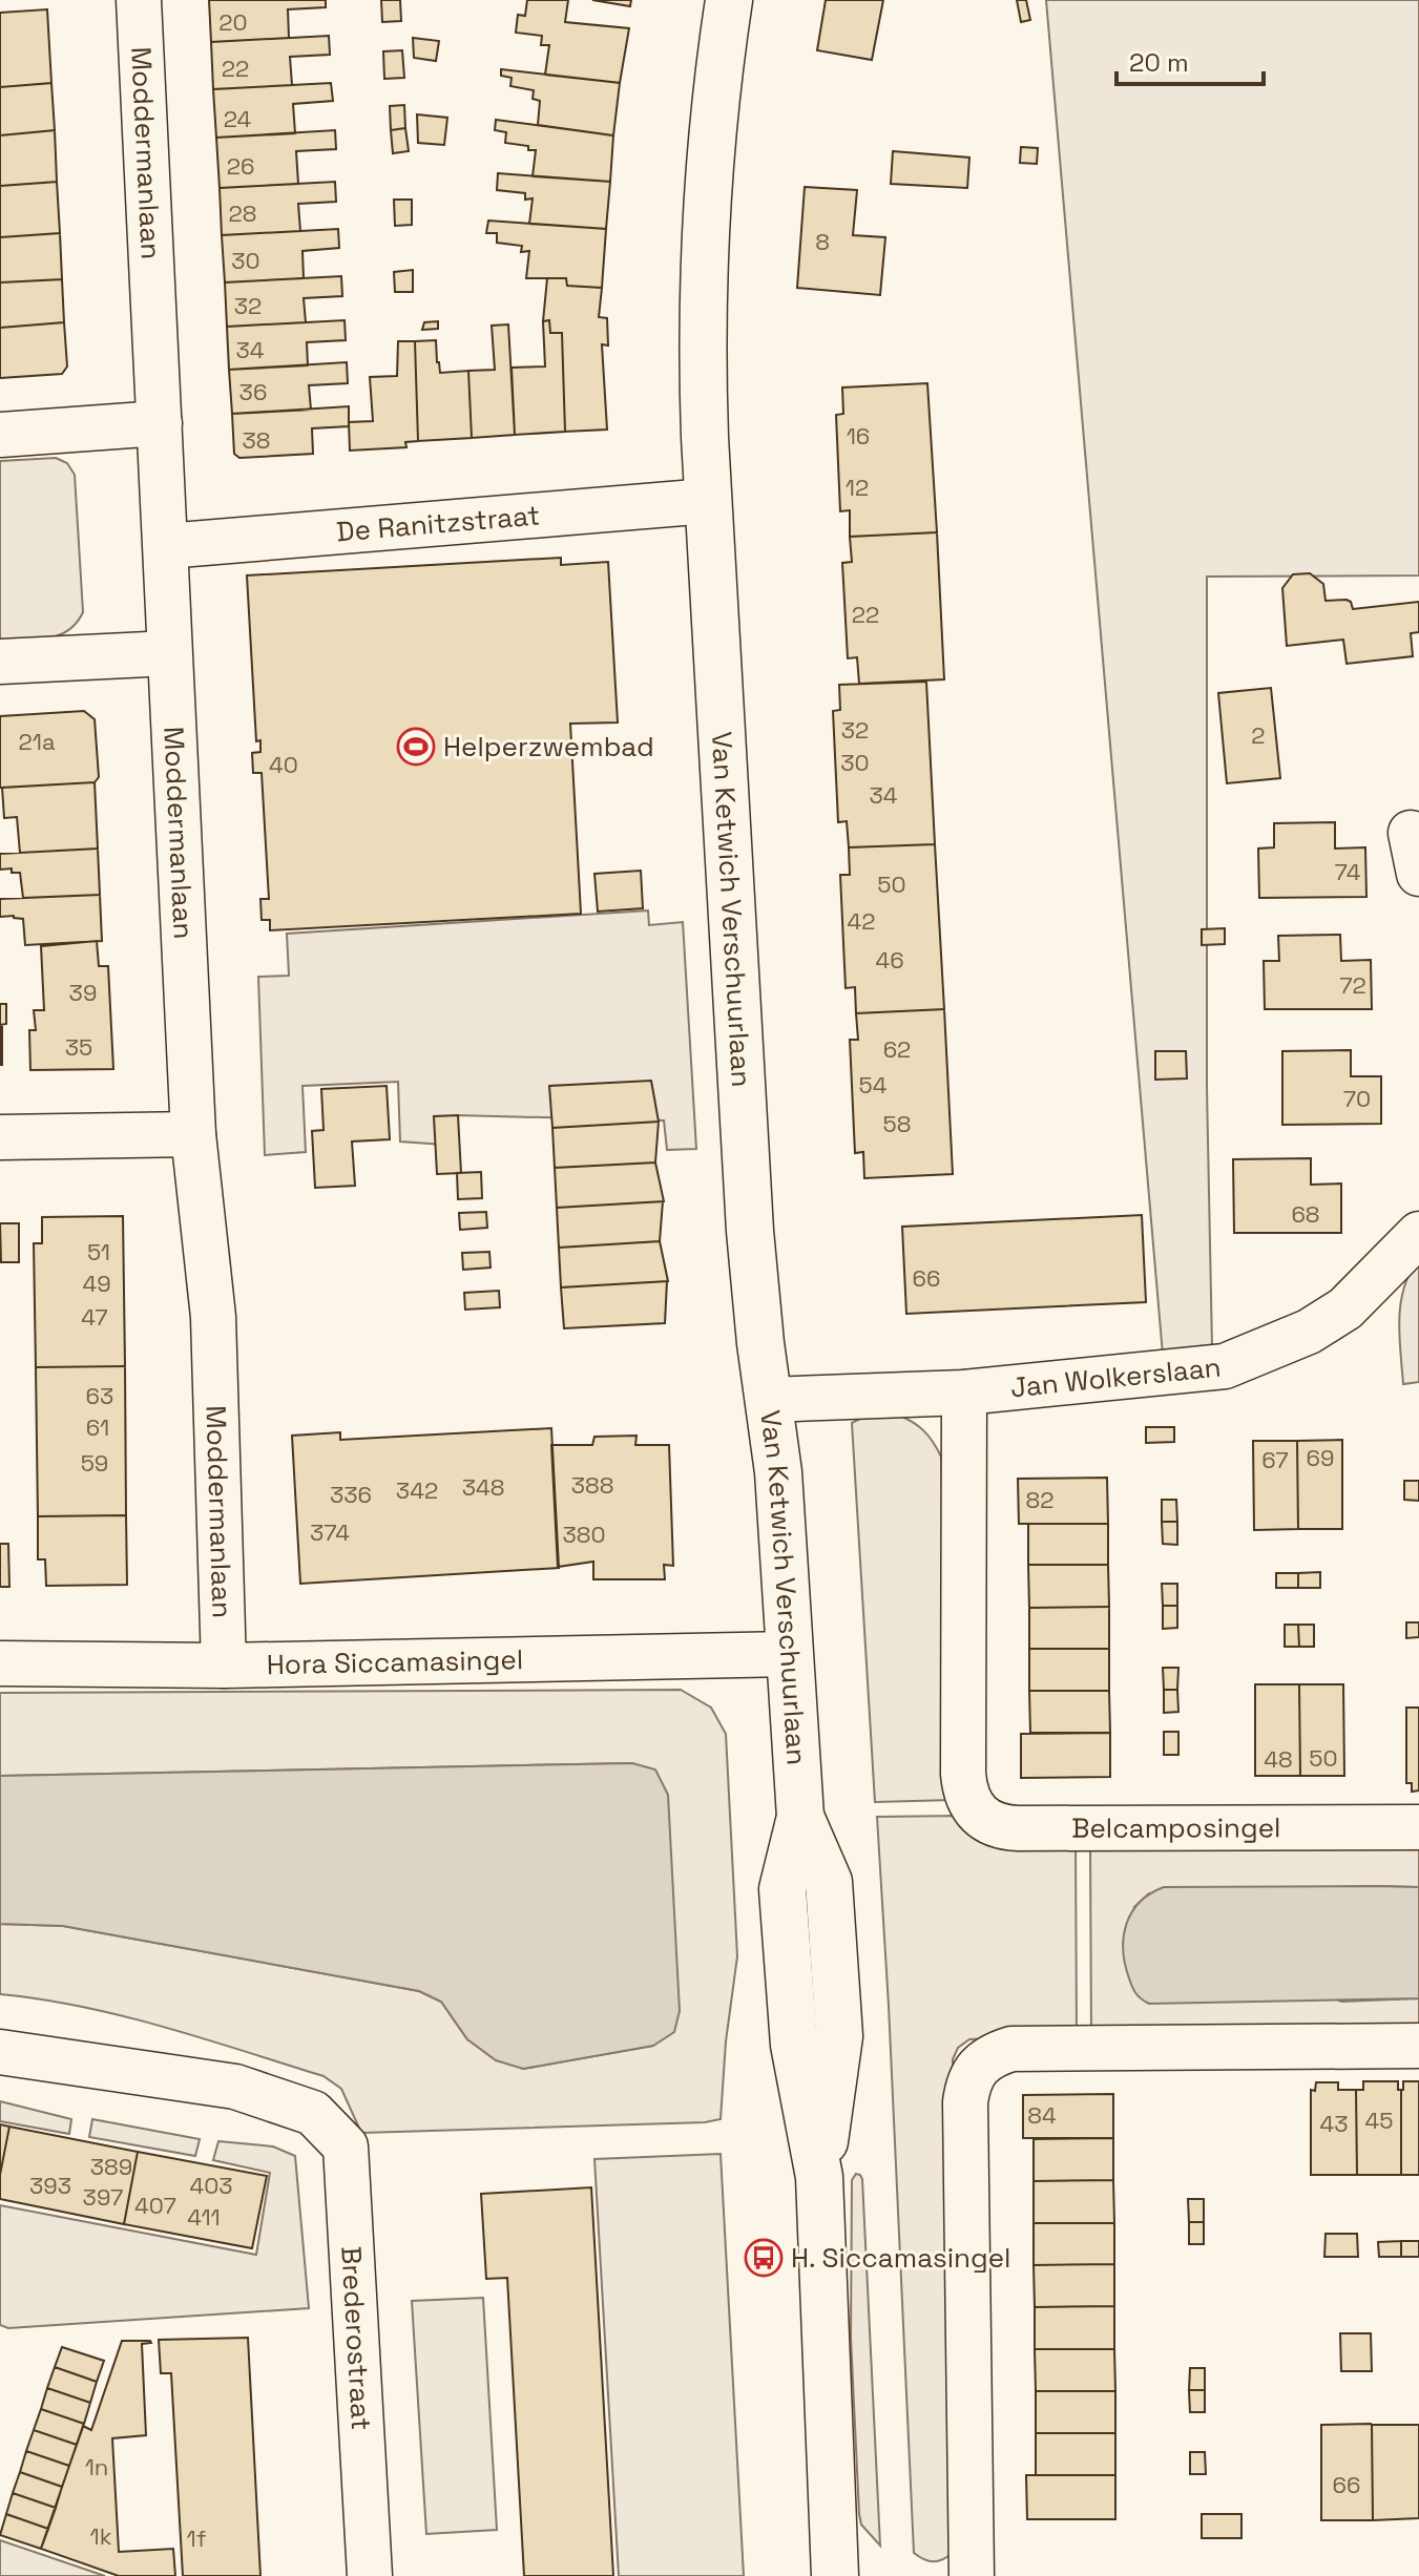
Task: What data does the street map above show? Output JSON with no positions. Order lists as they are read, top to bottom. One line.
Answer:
{"streets":{"main road":["Van Ketwich Verschuurlaan"],"street":["Moddermanlaan","De Ranitzstraat","Jan Wolkerslaan","Hora Siccamasingel","Belcamposingel","Brederostraat"]},"crossings":[["Moddermanlaan","De Ranitzstraat"],["Moddermanlaan","Hora Siccamasingel"],["De Ranitzstraat","Van Ketwich Verschuurlaan"],["Van Ketwich Verschuurlaan","Jan Wolkerslaan"],["Van Ketwich Verschuurlaan","Hora Siccamasingel"],["Jan Wolkerslaan","Belcamposingel"]],"places":{"sports":["Helperzwembad"],"bus stop":["H. Siccamasingel"]},"house_numbers":["20","22","24","26","28","8","30","32","34","36","16","38","12","22","32","2","21a","30","40","34","74","50","42","46","72","39","35","62","54","70","58","68","51","66","49","47","63","61","69","67","59","388","348","342","336","82","374","380","50","48","84","45","43","389","393","403","397","407","411","1n","66","1k","1f"],"scale_bar":"20 m"}
